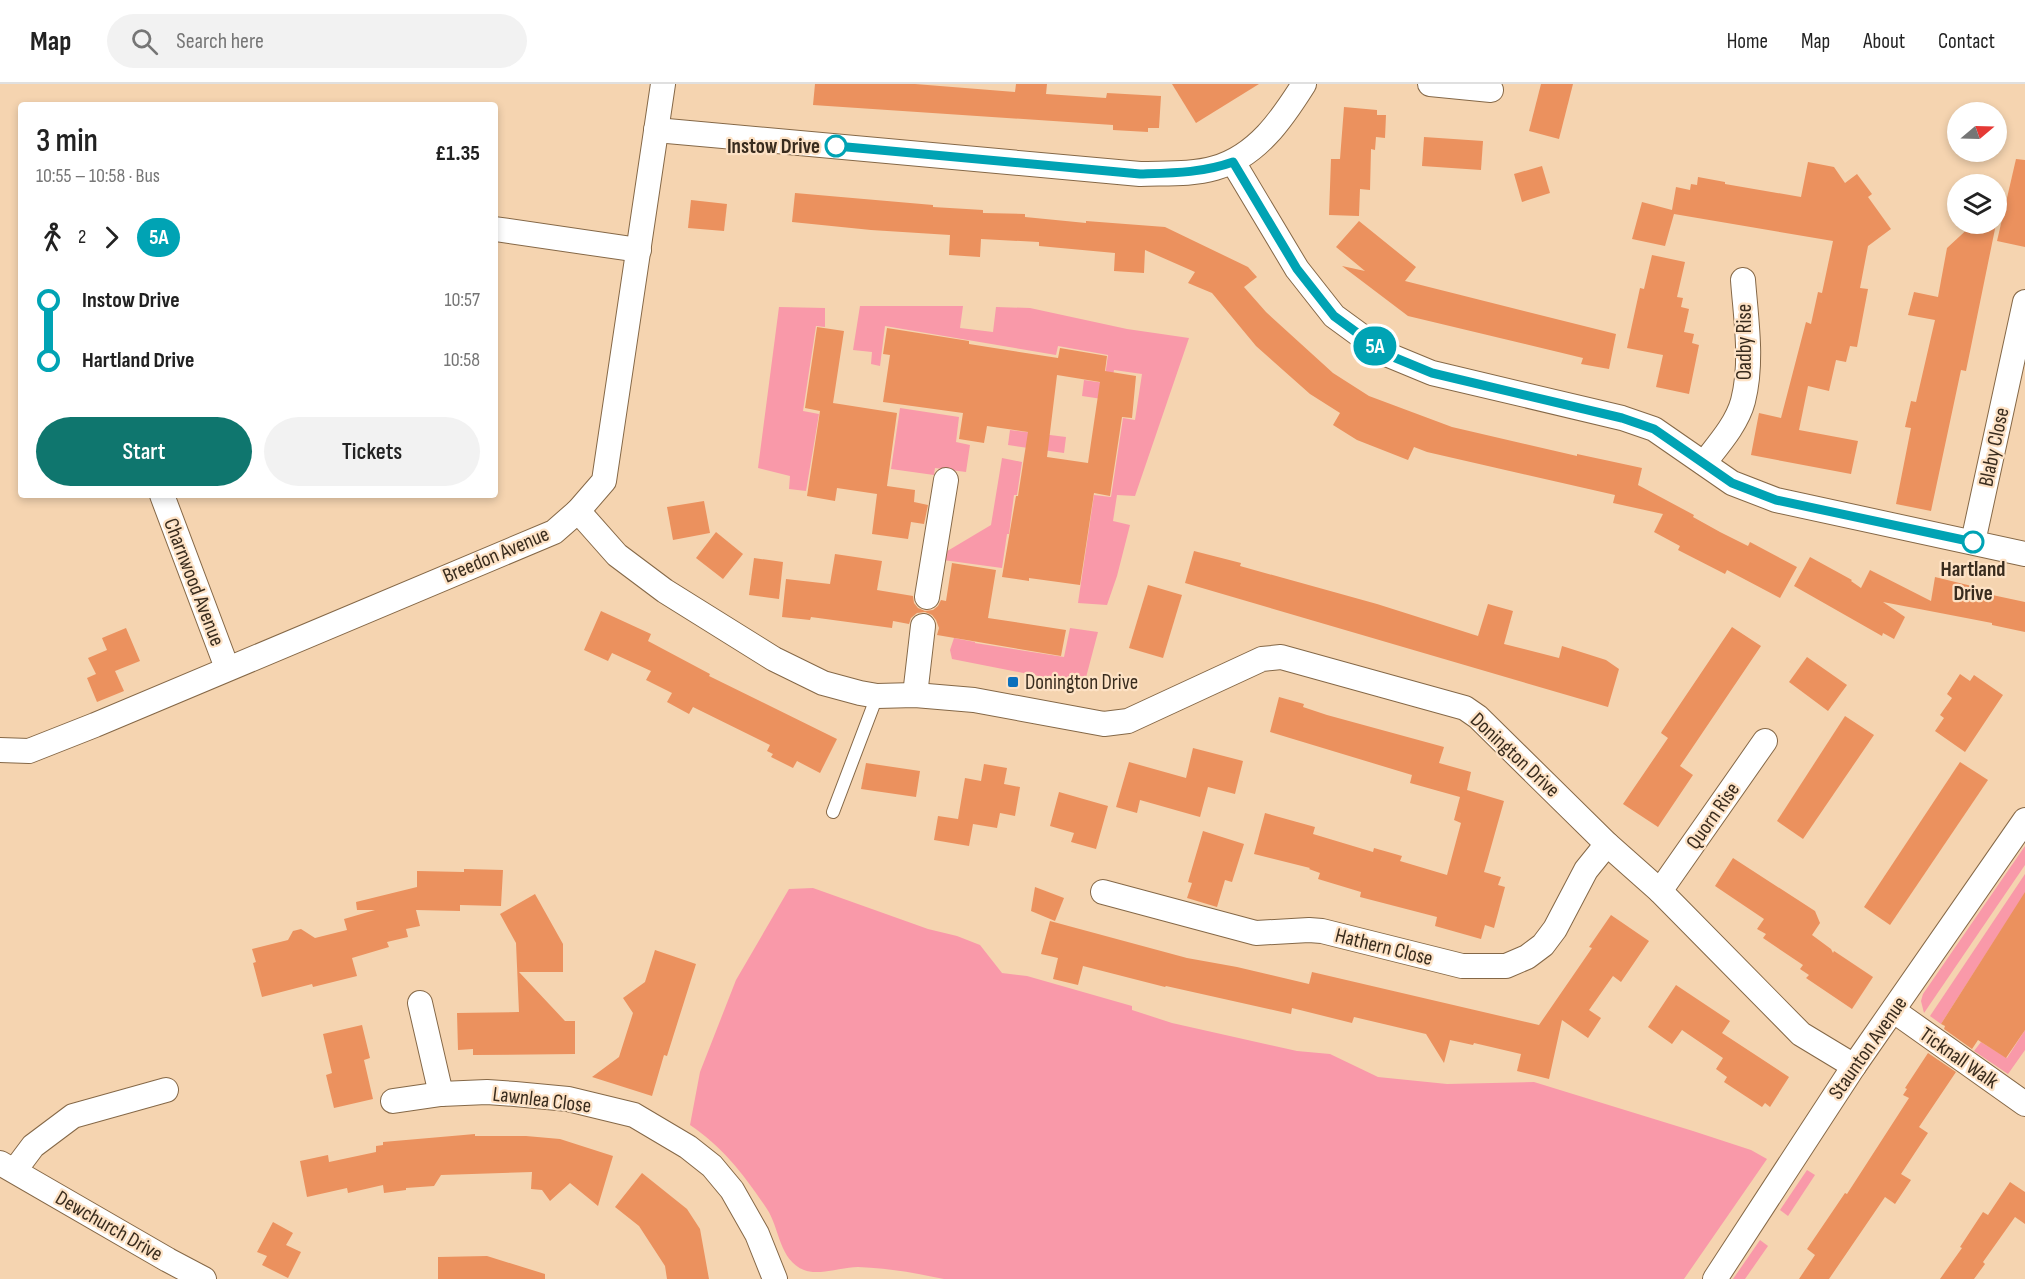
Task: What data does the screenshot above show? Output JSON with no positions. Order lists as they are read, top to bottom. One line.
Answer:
{"streets":{"street":["Oadby Rise","Blaby Close","Breedon Avenue","Charnwood Avenue","Donington Drive","Quorn Rise","Hathern Close","Staunton Avenue","Ticknall Walk","Lawnlea Close","Dewchurch Drive"]},"crossings":[["Breedon Avenue","Charnwood Avenue"],["Breedon Avenue","Donington Drive"],["Donington Drive","Quorn Rise"],["Donington Drive","Hathern Close"],["Donington Drive","Staunton Avenue"],["Staunton Avenue","Ticknall Walk"]],"places":{"other":["Instow Drive","Hartland Drive"],"transit":["Donington Drive"]},"lines":["bus line 5A"],"north":"right","page":{"header":"Map","search":"Search here","nav":["Home","Map","About","Contact"],"on_map":"5A","heading":["3 min","10:55 – 10:58 · Bus","£1.35"],"legs":["2","5A"],"list":[{"name":"Instow Drive","value":"10:57"},{"name":"Hartland Drive","value":"10:58"}],"buttons":["Start","Tickets"]}}
